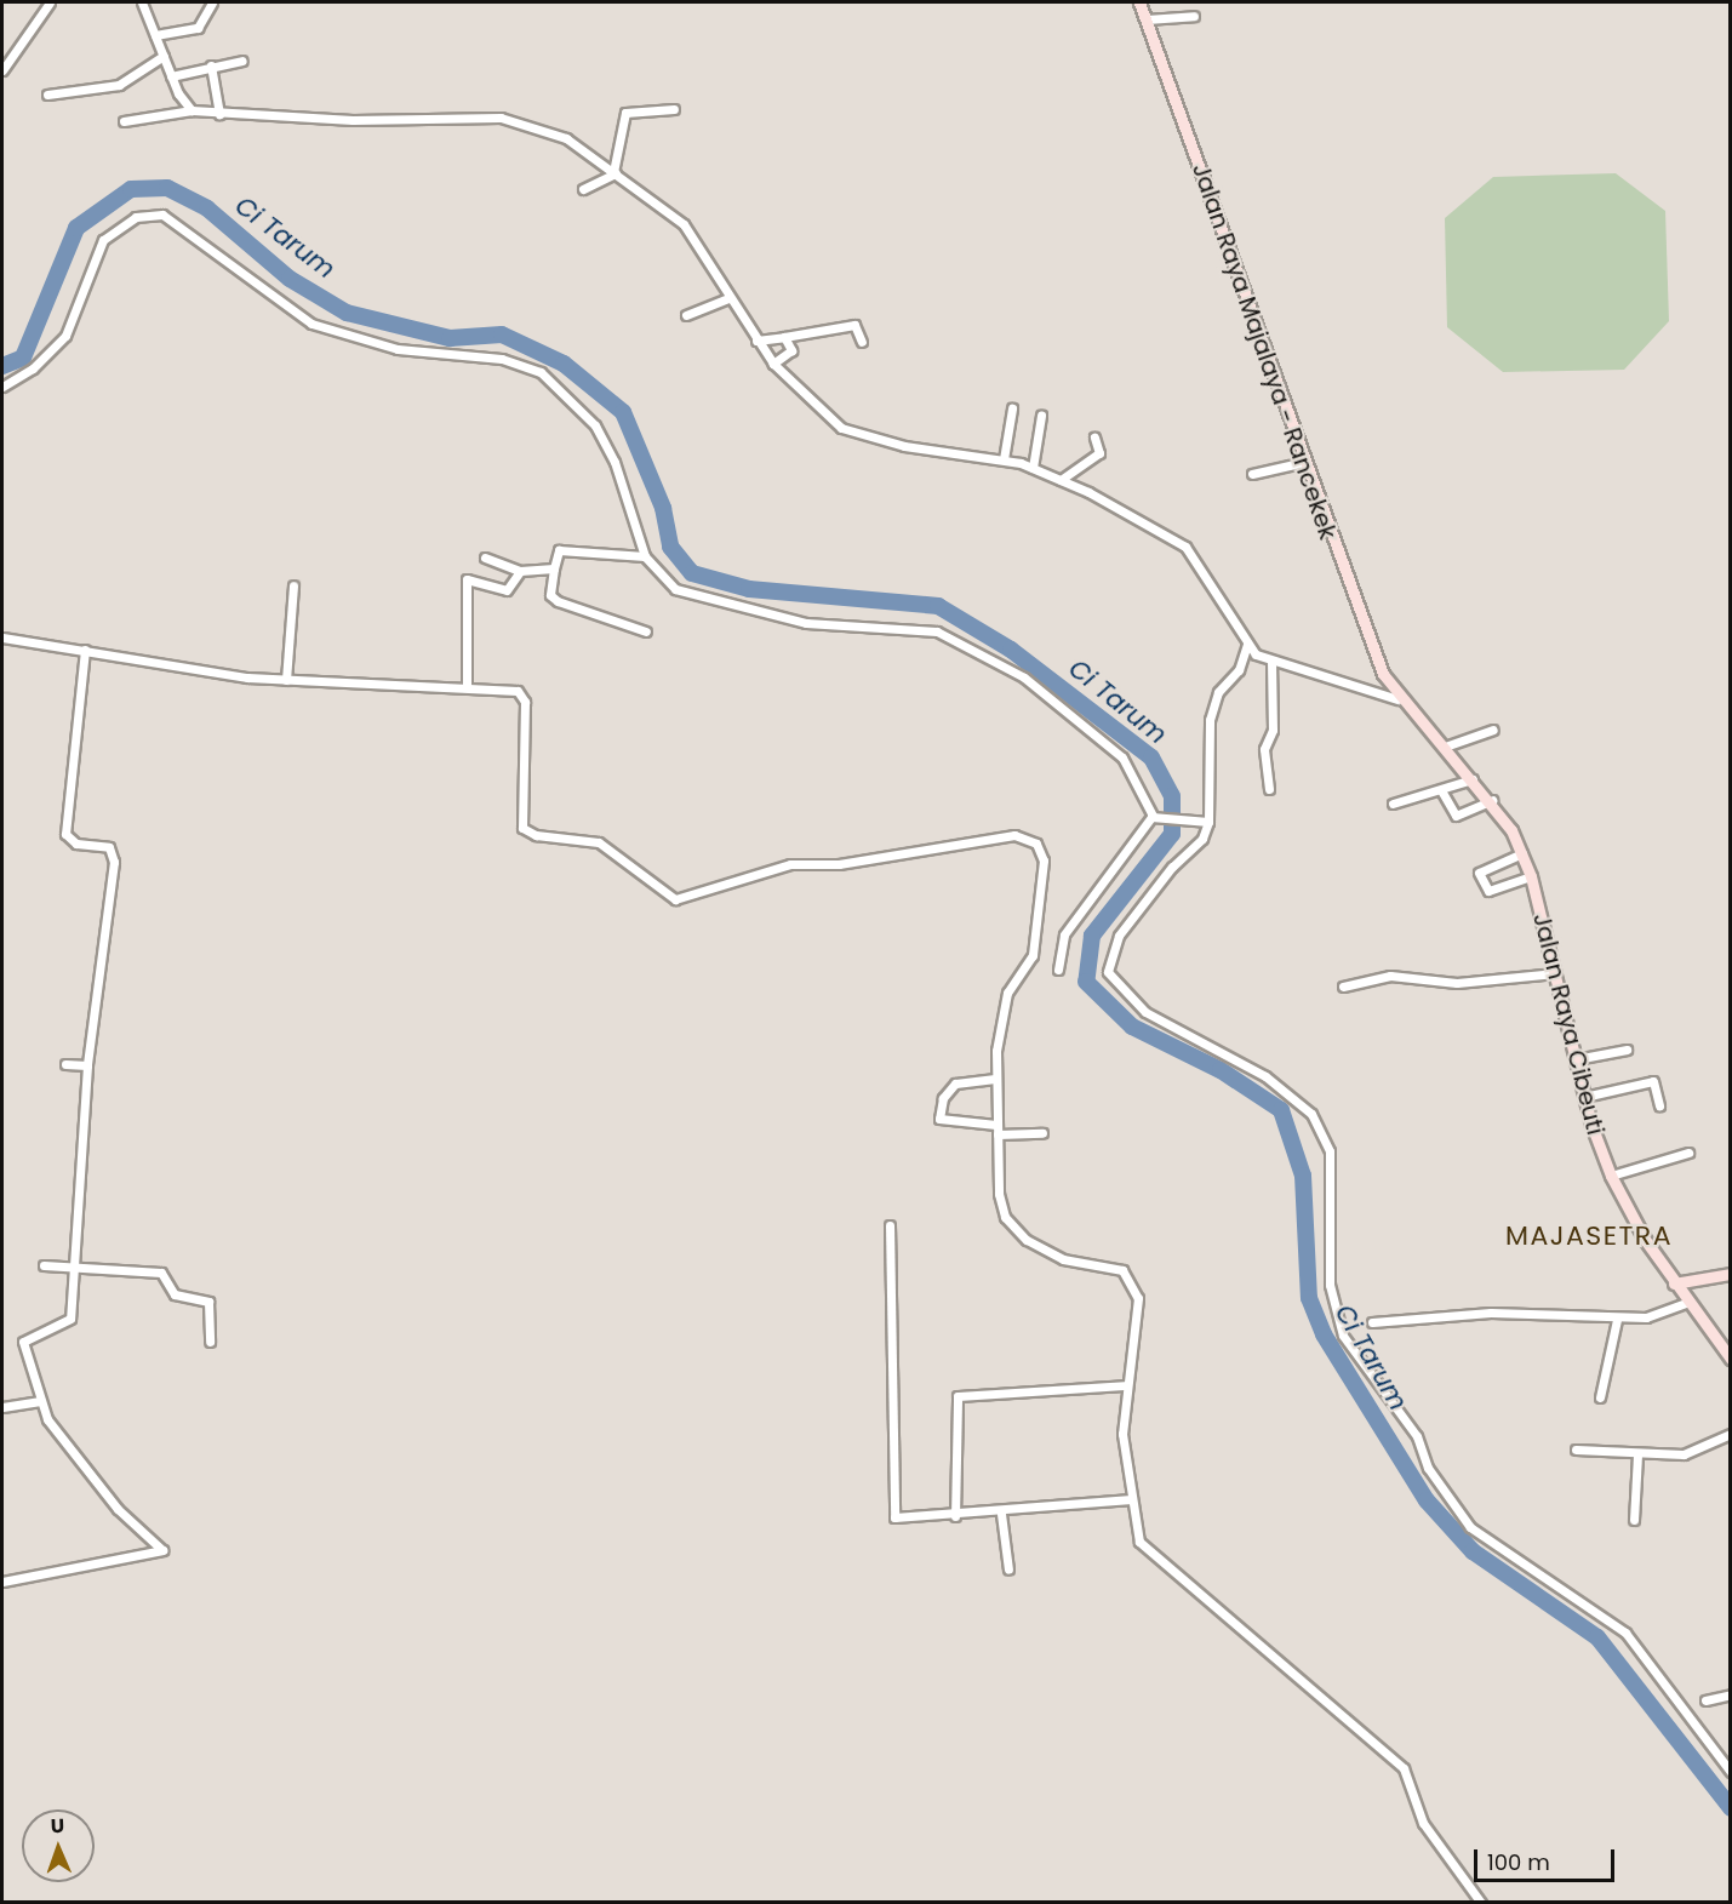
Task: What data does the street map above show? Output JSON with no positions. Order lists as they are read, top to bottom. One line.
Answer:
{"streets":{"main road":["Jalan Raya Majalaya - Rancekek","Jalan Raya Cibeuti"]},"crossings":[["Jalan Raya Majalaya - Rancekek","Jalan Raya Cibeuti"]],"districts":["MAJASETRA"],"water":["Ci Tarum"],"scale_bar":"100 m","north":"top"}
